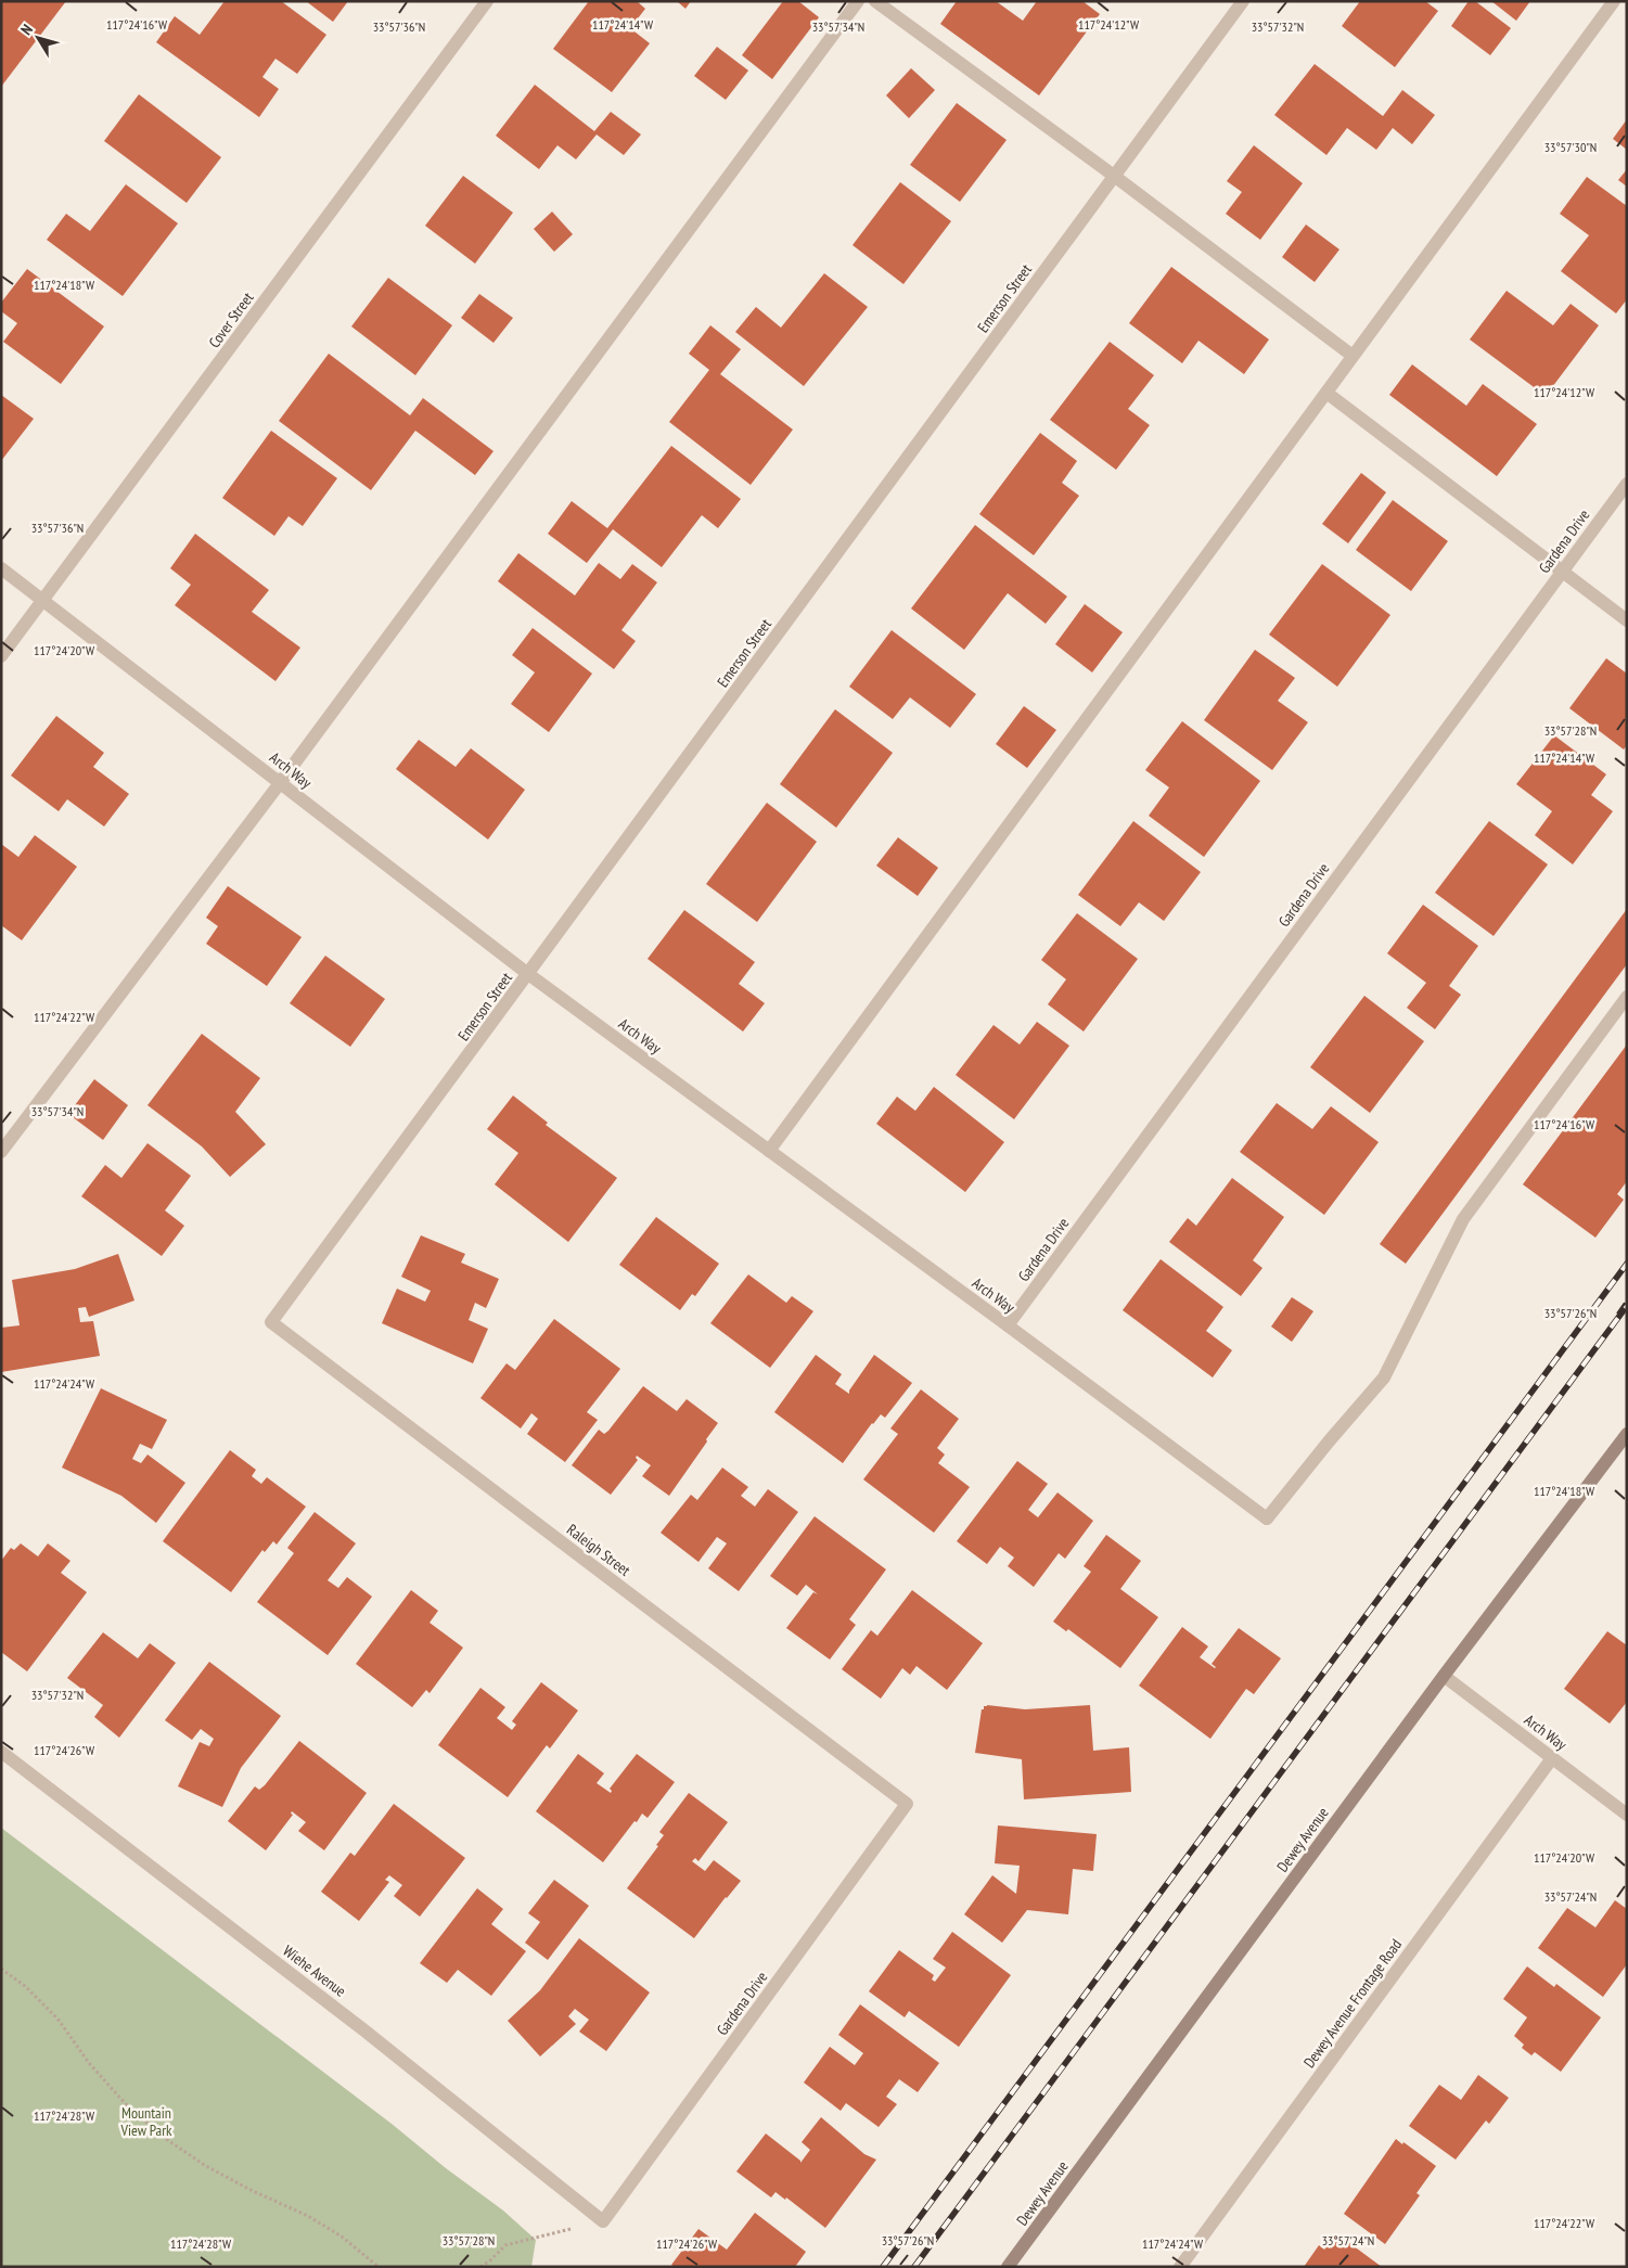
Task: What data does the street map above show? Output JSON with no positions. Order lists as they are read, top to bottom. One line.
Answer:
{"streets":{"street":["Emerson Street","Cover Street","Gardena Drive","Arch Way","Raleigh Street","Dewey Avenue","Wiehe Avenue","Dewey Avenue Frontage Road"]},"crossings":[["Emerson Street","Arch Way"],["Emerson Street","Raleigh Street"],["Cover Street","Arch Way"],["Gardena Drive","Arch Way"],["Gardena Drive","Raleigh Street"],["Gardena Drive","Wiehe Avenue"],["Arch Way","Dewey Avenue"],["Arch Way","Dewey Avenue Frontage Road"]],"parks":["Mountain View Park"],"north":"top left","coordinates":["117°24'16\"W","117°24'14\"W","117°24'12\"W","33°57'36\"N","33°57'34\"N","33°57'32\"N","33°57'30\"N","117°24'18\"W","117°24'20\"W","33°57'28\"N","117°24'22\"W","33°57'26\"N","117°24'24\"W","117°24'26\"W","33°57'24\"N","117°24'28\"W"]}
